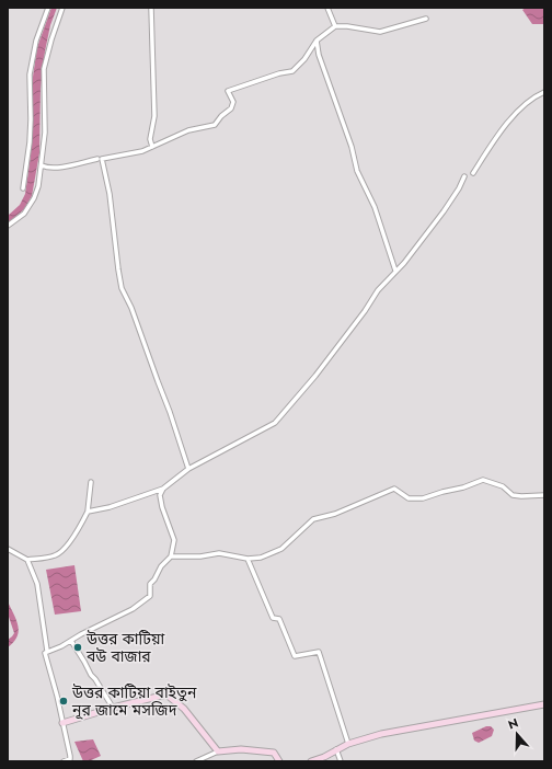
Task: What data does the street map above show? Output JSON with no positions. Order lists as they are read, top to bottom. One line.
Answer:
{"places":["উত্তর কাটিয়া বউ বাজার","উত্তর কাটিয়া বাইতুন নূর জামে মসজিদ"],"north":"top"}
